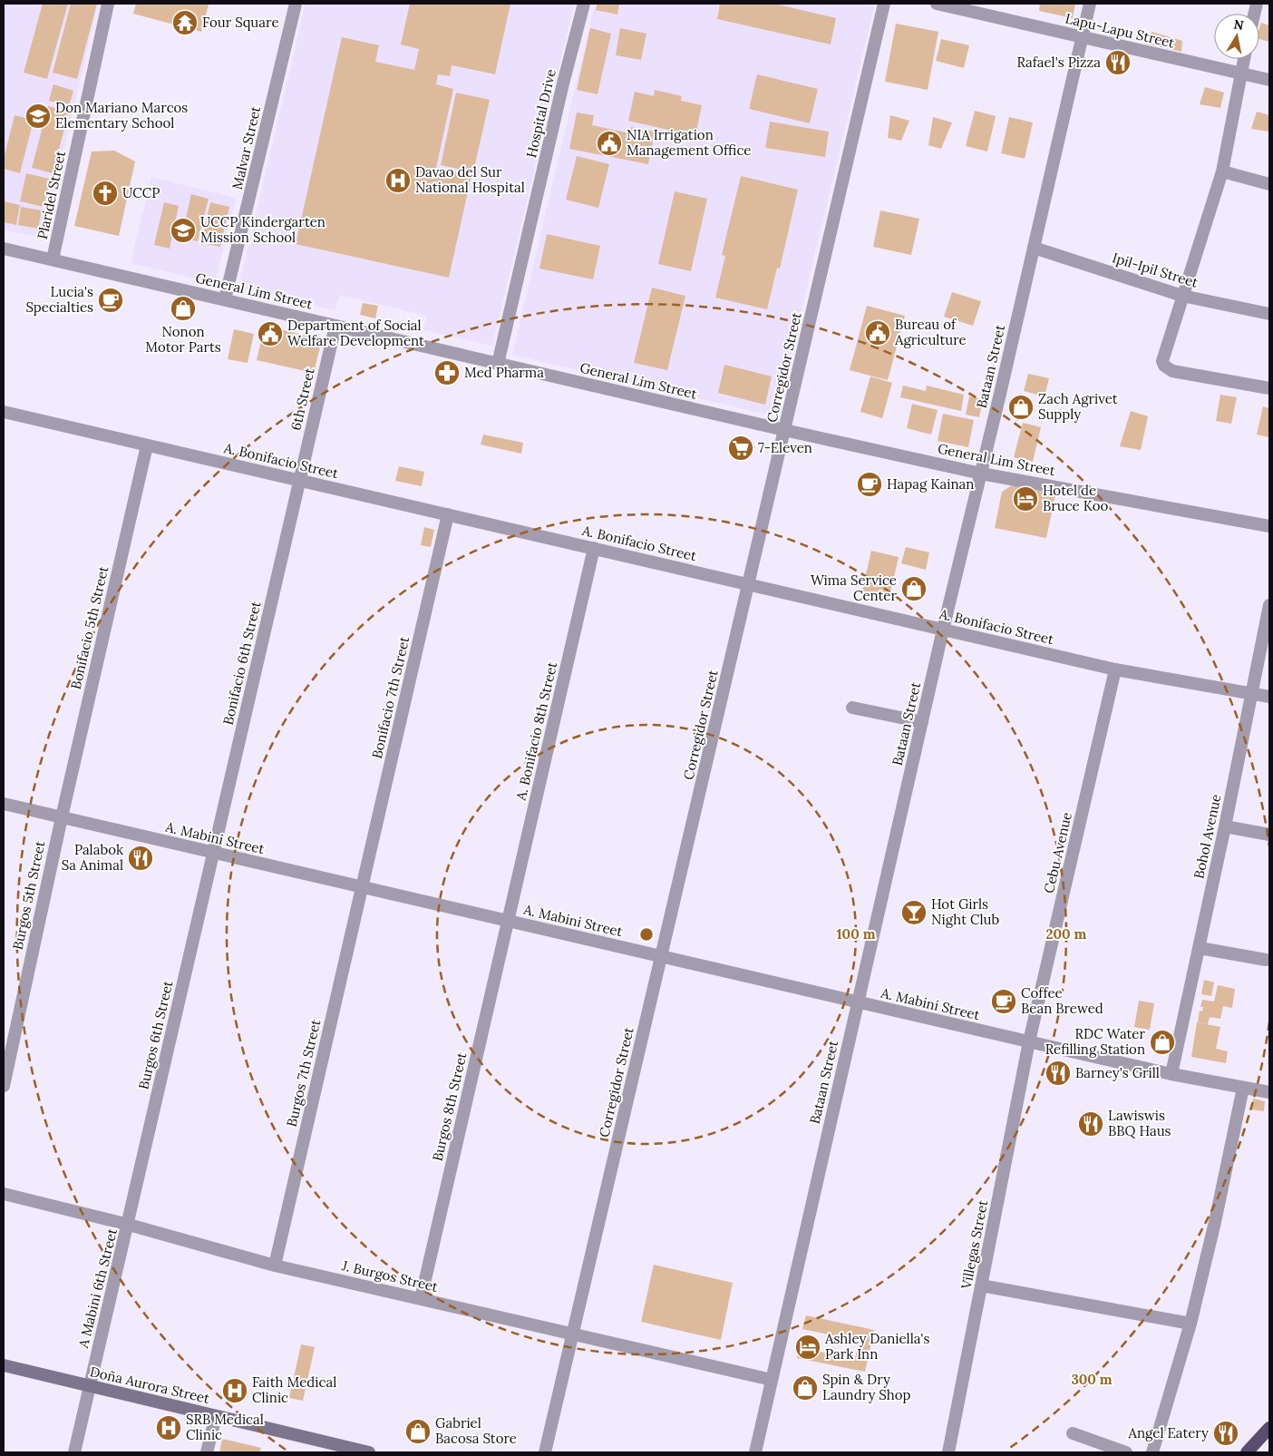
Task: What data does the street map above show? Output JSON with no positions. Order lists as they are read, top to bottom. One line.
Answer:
{"streets":{"main road":["Doña Aurora Street"],"street":["Lapu-Lapu Street","Hospital Drive","Malvar Street","Plaridel Street","Ipil-Ipil Street","General Lim Street","Bataan Street","Corregidor Street","6th Street","A. Bonifacio Street","Bonifacio 5th Street","Bonifacio 6th Street","Bonifacio 7th Street","A. Bonifacio 8th Street","Bohol Avenue","A. Mabini Street","Cebu Avenue","Burgos 5th Street","Burgos 6th Street","Burgos 7th Street","Burgos 8th Street","Villegas Street","J. Burgos Street","A Mabini 6th Street"]},"crossings":[["Lapu-Lapu Street","Bataan Street"],["Hospital Drive","General Lim Street"],["Malvar Street","General Lim Street"],["Plaridel Street","General Lim Street"],["Ipil-Ipil Street","Bataan Street"],["General Lim Street","Bataan Street"],["General Lim Street","Corregidor Street"],["General Lim Street","6th Street"],["Bataan Street","A. Bonifacio Street"],["Bataan Street","A. Mabini Street"],["Bataan Street","J. Burgos Street"],["Corregidor Street","A. Bonifacio Street"],["Corregidor Street","A. Mabini Street"],["Corregidor Street","J. Burgos Street"],["6th Street","A. Bonifacio Street"],["6th Street","Bonifacio 6th Street"],["A. Bonifacio Street","Bonifacio 5th Street"],["A. Bonifacio Street","Bonifacio 6th Street"],["A. Bonifacio Street","Bonifacio 7th Street"],["A. Bonifacio Street","A. Bonifacio 8th Street"],["A. Bonifacio Street","Bohol Avenue"],["A. Bonifacio Street","Cebu Avenue"],["Bonifacio 5th Street","A. Mabini Street"],["Bonifacio 5th Street","Burgos 5th Street"],["Bonifacio 6th Street","A. Mabini Street"],["Bonifacio 6th Street","Burgos 6th Street"],["Bonifacio 7th Street","A. Mabini Street"],["Bonifacio 7th Street","Burgos 7th Street"],["A. Bonifacio 8th Street","A. Mabini Street"],["A. Bonifacio 8th Street","Burgos 8th Street"],["Bohol Avenue","A. Mabini Street"],["A. Mabini Street","Cebu Avenue"],["A. Mabini Street","Burgos 5th Street"],["A. Mabini Street","Burgos 6th Street"],["A. Mabini Street","Burgos 7th Street"],["A. Mabini Street","Burgos 8th Street"],["A. Mabini Street","Villegas Street"],["Cebu Avenue","Villegas Street"],["Burgos 6th Street","J. Burgos Street"],["Burgos 6th Street","A Mabini 6th Street"],["Burgos 7th Street","J. Burgos Street"],["Burgos 8th Street","J. Burgos Street"],["J. Burgos Street","A Mabini 6th Street"],["A Mabini 6th Street","Doña Aurora Street"]],"places":{"temple":["Four Square"],"restaurant":["Rafael's Pizza","Palabok Sa Animal","Barney's Grill","Lawiswis BBQ Haus","Angel Eatery"],"school or university":["Don Mariano Marcos Elementary School","UCCP Kindergarten Mission School"],"public building":["NIA Irrigation Management Office","Bureau of Agriculture","Department of Social Welfare Development"],"hospital":["Davao del Sur National Hospital","Faith Medical Clinic","SRB Medical Clinic"],"church":["UCCP"],"cafe":["Lucia's Specialties","Hapag Kainan","Coffee Bean Brewed"],"shop":["Nonon Motor Parts","Zach Agrivet Supply","Wima Service Center","RDC Water Refilling Station","Spin & Dry Laundry Shop","Gabriel Bacosa Store"],"pharmacy":["Med Pharma"],"supermarket":["7-Eleven"],"hotel":["Hotel de Bruce Koo","Ashley Daniella's Park Inn"],"bar":["Hot Girls Night Club"]},"north":"top","rings":["100 m","200 m","300 m"]}
